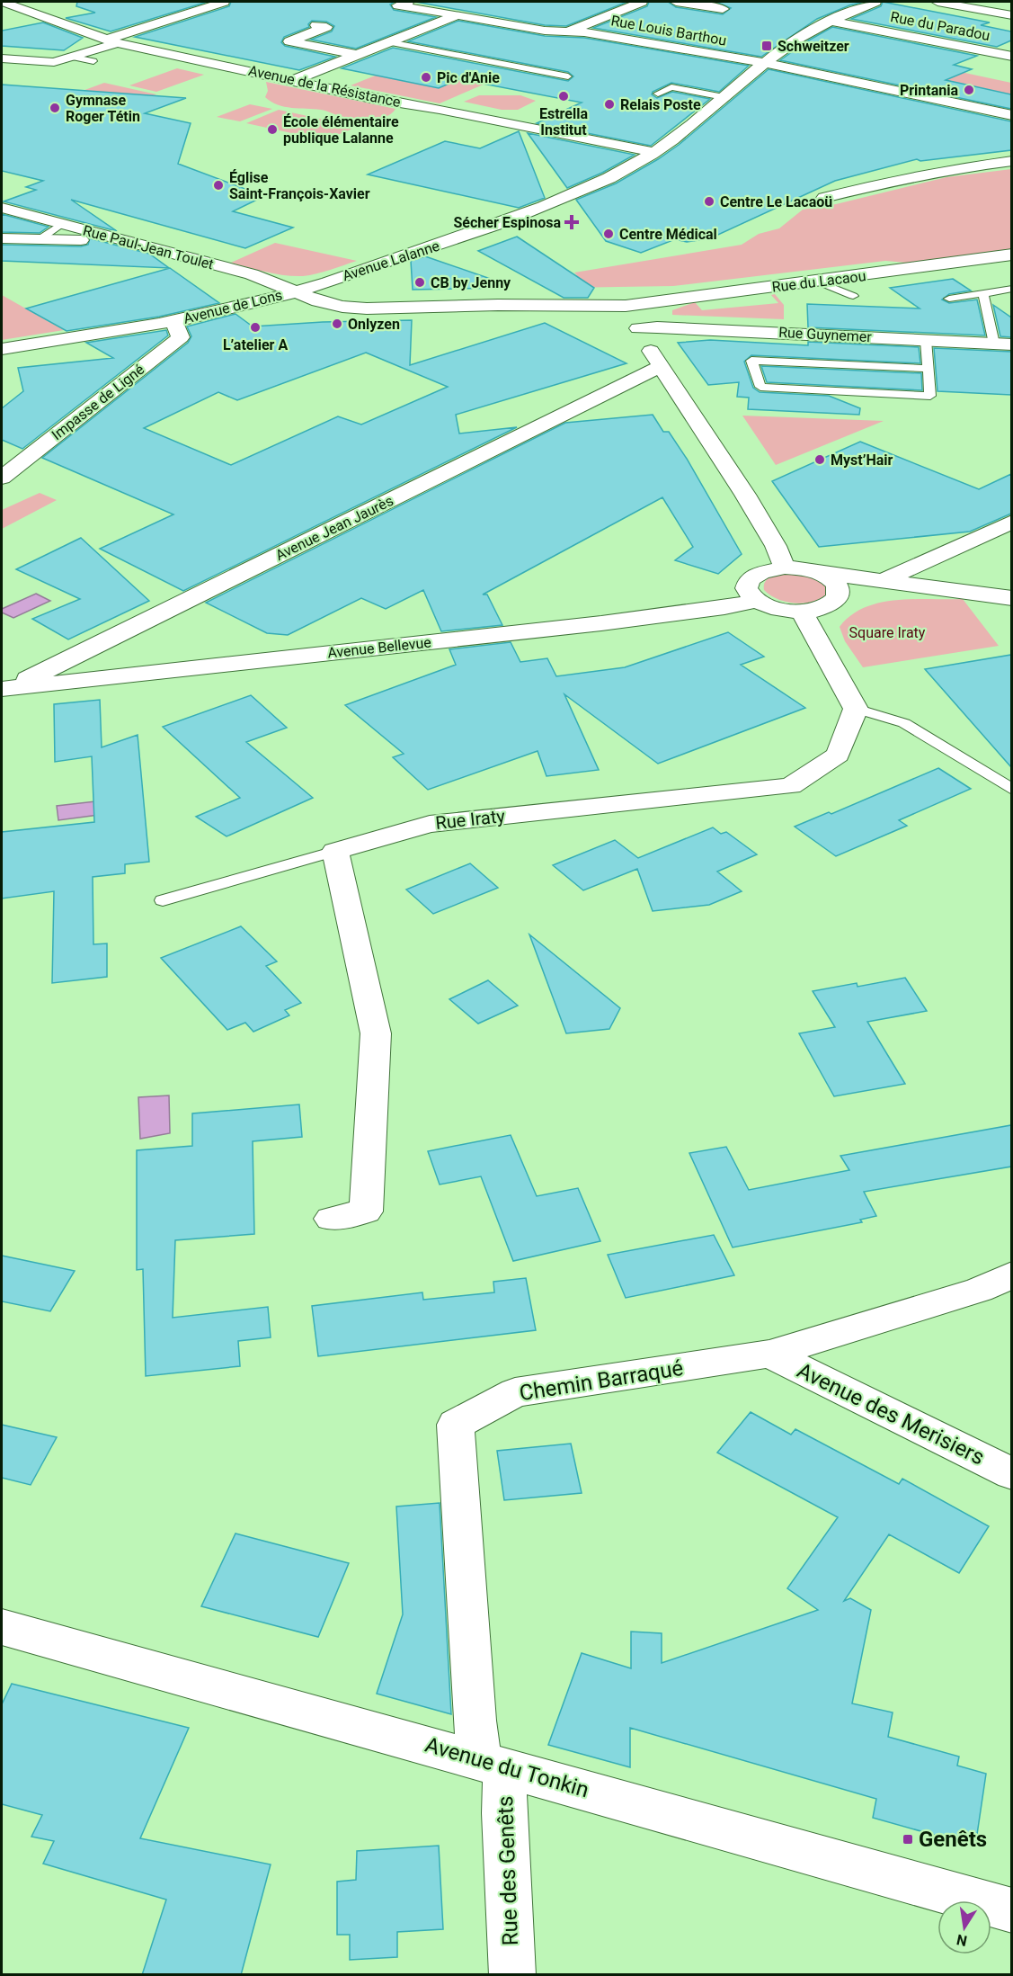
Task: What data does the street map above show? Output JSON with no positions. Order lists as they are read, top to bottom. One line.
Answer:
{"streets":{"street":["Rue du Paradou","Rue Louis Barthou","Avenue de la Résistance","Rue Paul-Jean Toulet","Avenue Lalanne","Rue du Lacaou","Avenue de Lons","Rue Guynemer","Impasse de Ligné","Avenue Jean Jaurès","Avenue Bellevue","Rue Iraty","Chemin Barraqué","Avenue des Merisiers","Avenue du Tonkin","Rue des Genêts"]},"crossings":[["Rue du Paradou","Avenue Lalanne"],["Rue Louis Barthou","Avenue Lalanne"],["Avenue de la Résistance","Avenue Lalanne"],["Rue Paul-Jean Toulet","Avenue Lalanne"],["Rue Paul-Jean Toulet","Avenue de Lons"],["Avenue Lalanne","Avenue de Lons"],["Rue du Lacaou","Avenue de Lons"],["Avenue de Lons","Impasse de Ligné"],["Avenue Jean Jaurès","Avenue Bellevue"],["Chemin Barraqué","Avenue des Merisiers"],["Chemin Barraqué","Avenue du Tonkin"],["Chemin Barraqué","Rue des Genêts"],["Avenue du Tonkin","Rue des Genêts"]],"parks":["Square Iraty"],"places":{"transit":["Schweitzer","Genêts"],"other":["Pic d'Anie","Printania","Estrella Institut","Relais Poste","Gymnase Roger Tétin","École élémentaire publique Lalanne","Église Saint-François-Xavier","Centre Le Lacaoü","Centre Médical","CB by Jenny","Onlyzen","L’atelier A","Myst’Hair"],"health":["Sécher Espinosa"]},"north":"bottom"}
